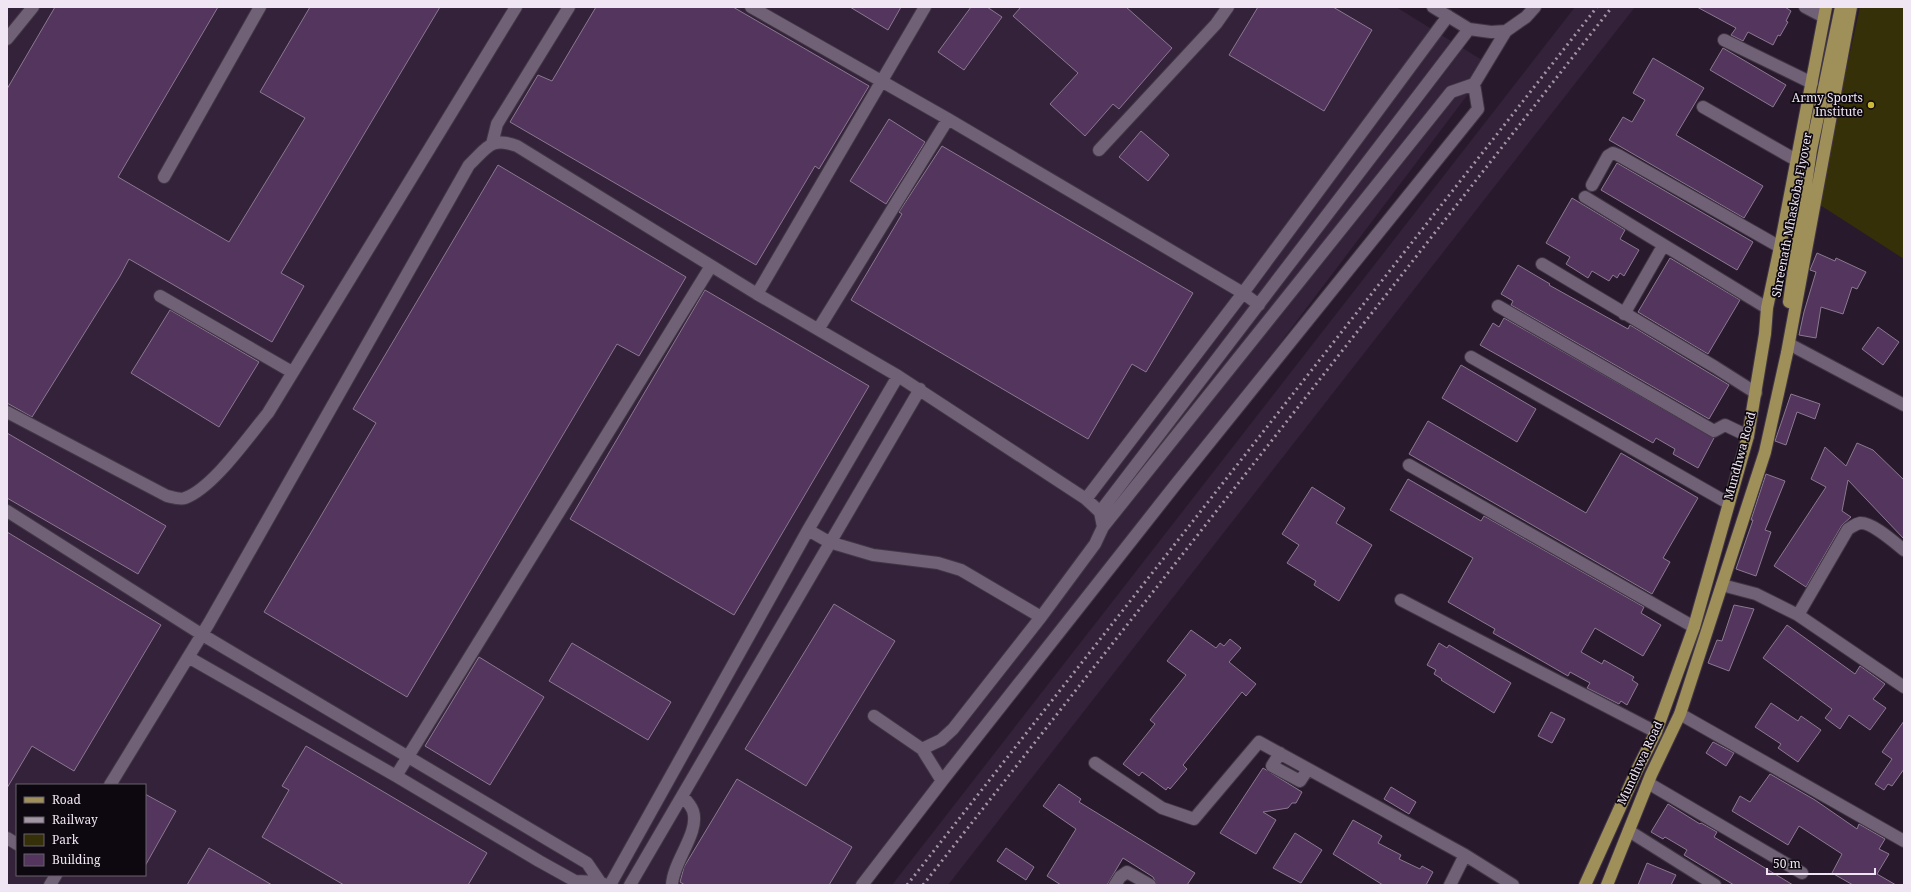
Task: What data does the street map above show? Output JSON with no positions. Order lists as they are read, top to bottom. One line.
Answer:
{"streets":{"main road":["Shreenath Mhaskoba Flyover","Mundhwa Road"]},"crossings":[["Shreenath Mhaskoba Flyover","Mundhwa Road"]],"places":["Army Sports Institute"],"legend":["Road","Railway","Park","Building"],"scale_bar":"50 m"}
